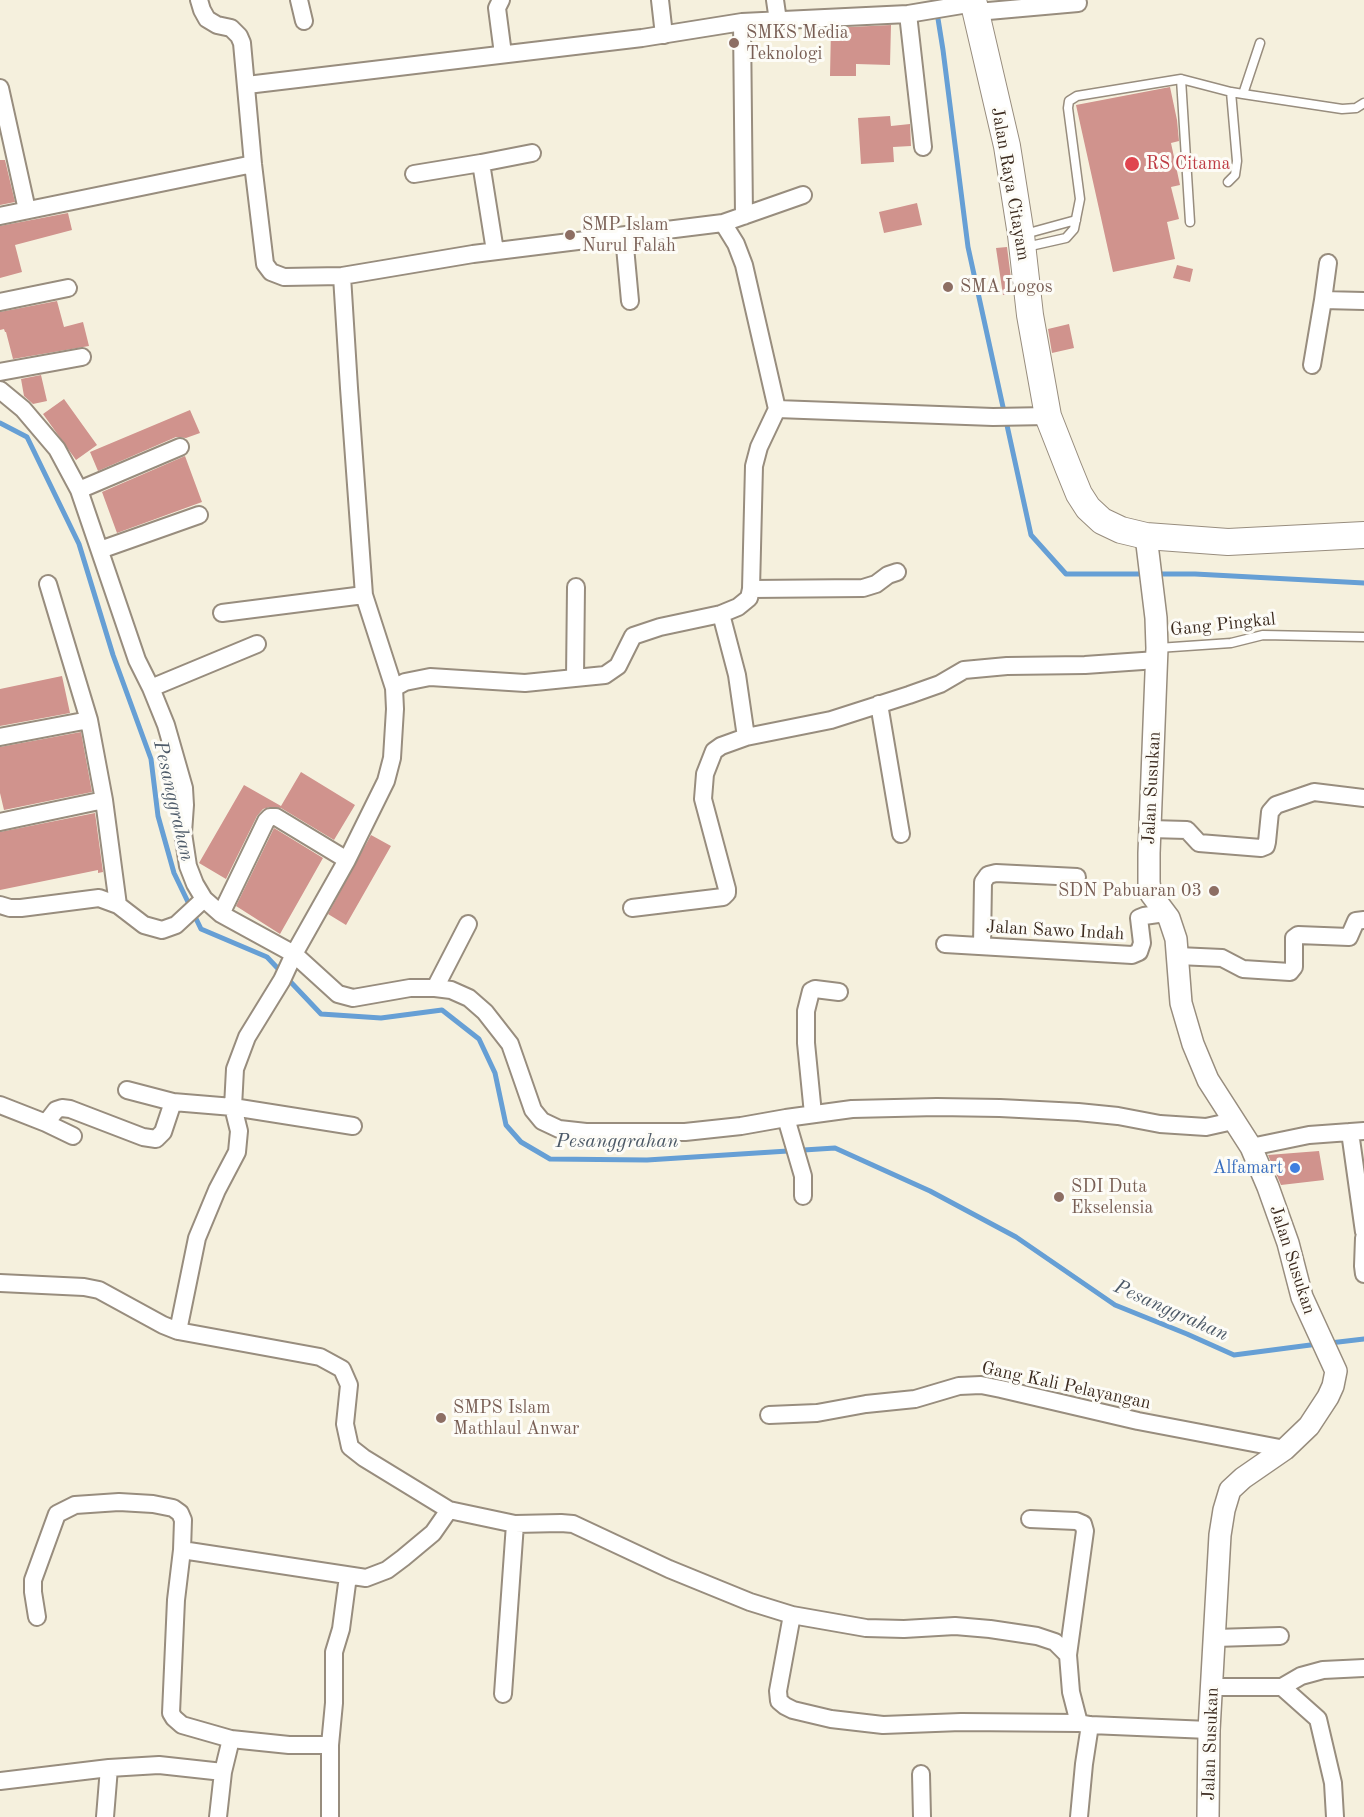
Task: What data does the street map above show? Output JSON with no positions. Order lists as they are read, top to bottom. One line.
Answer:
{"streets":{"main road":["Jalan Raya Citayam"],"street":["Jalan Susukan","Jalan Sawo Indah","Gang Kali Pelayangan"],"lane":["Gang Pingkal"]},"crossings":[["Jalan Raya Citayam","Jalan Susukan"],["Gang Pingkal","Jalan Susukan"],["Jalan Susukan","Jalan Sawo Indah"],["Jalan Susukan","Gang Kali Pelayangan"]],"water":["Pesanggrahan"],"places":["SMKS Media Teknologi","RS Citama","SMP Islam Nurul Falah","SMA Logos","SDN Pabuaran 03","Alfamart","SDI Duta Ekselensia","SMPS Islam Mathlaul Anwar"]}
